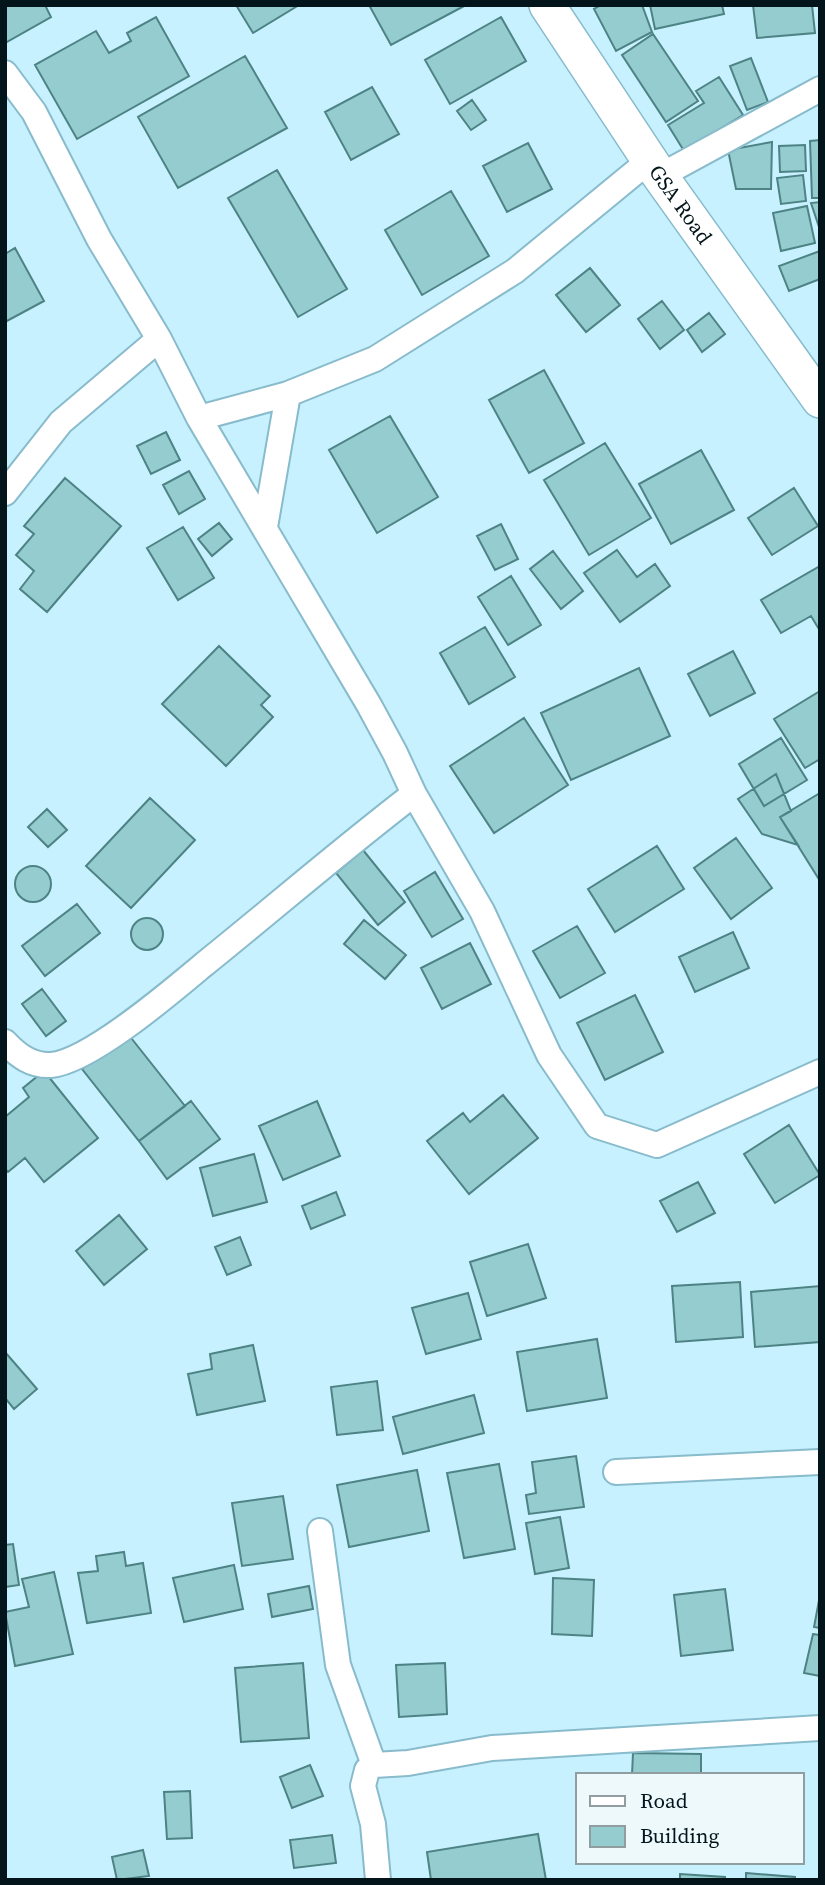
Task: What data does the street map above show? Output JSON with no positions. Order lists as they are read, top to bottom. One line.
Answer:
{"streets":{"street":["GSA Road"]},"legend":["Road","Building"]}
